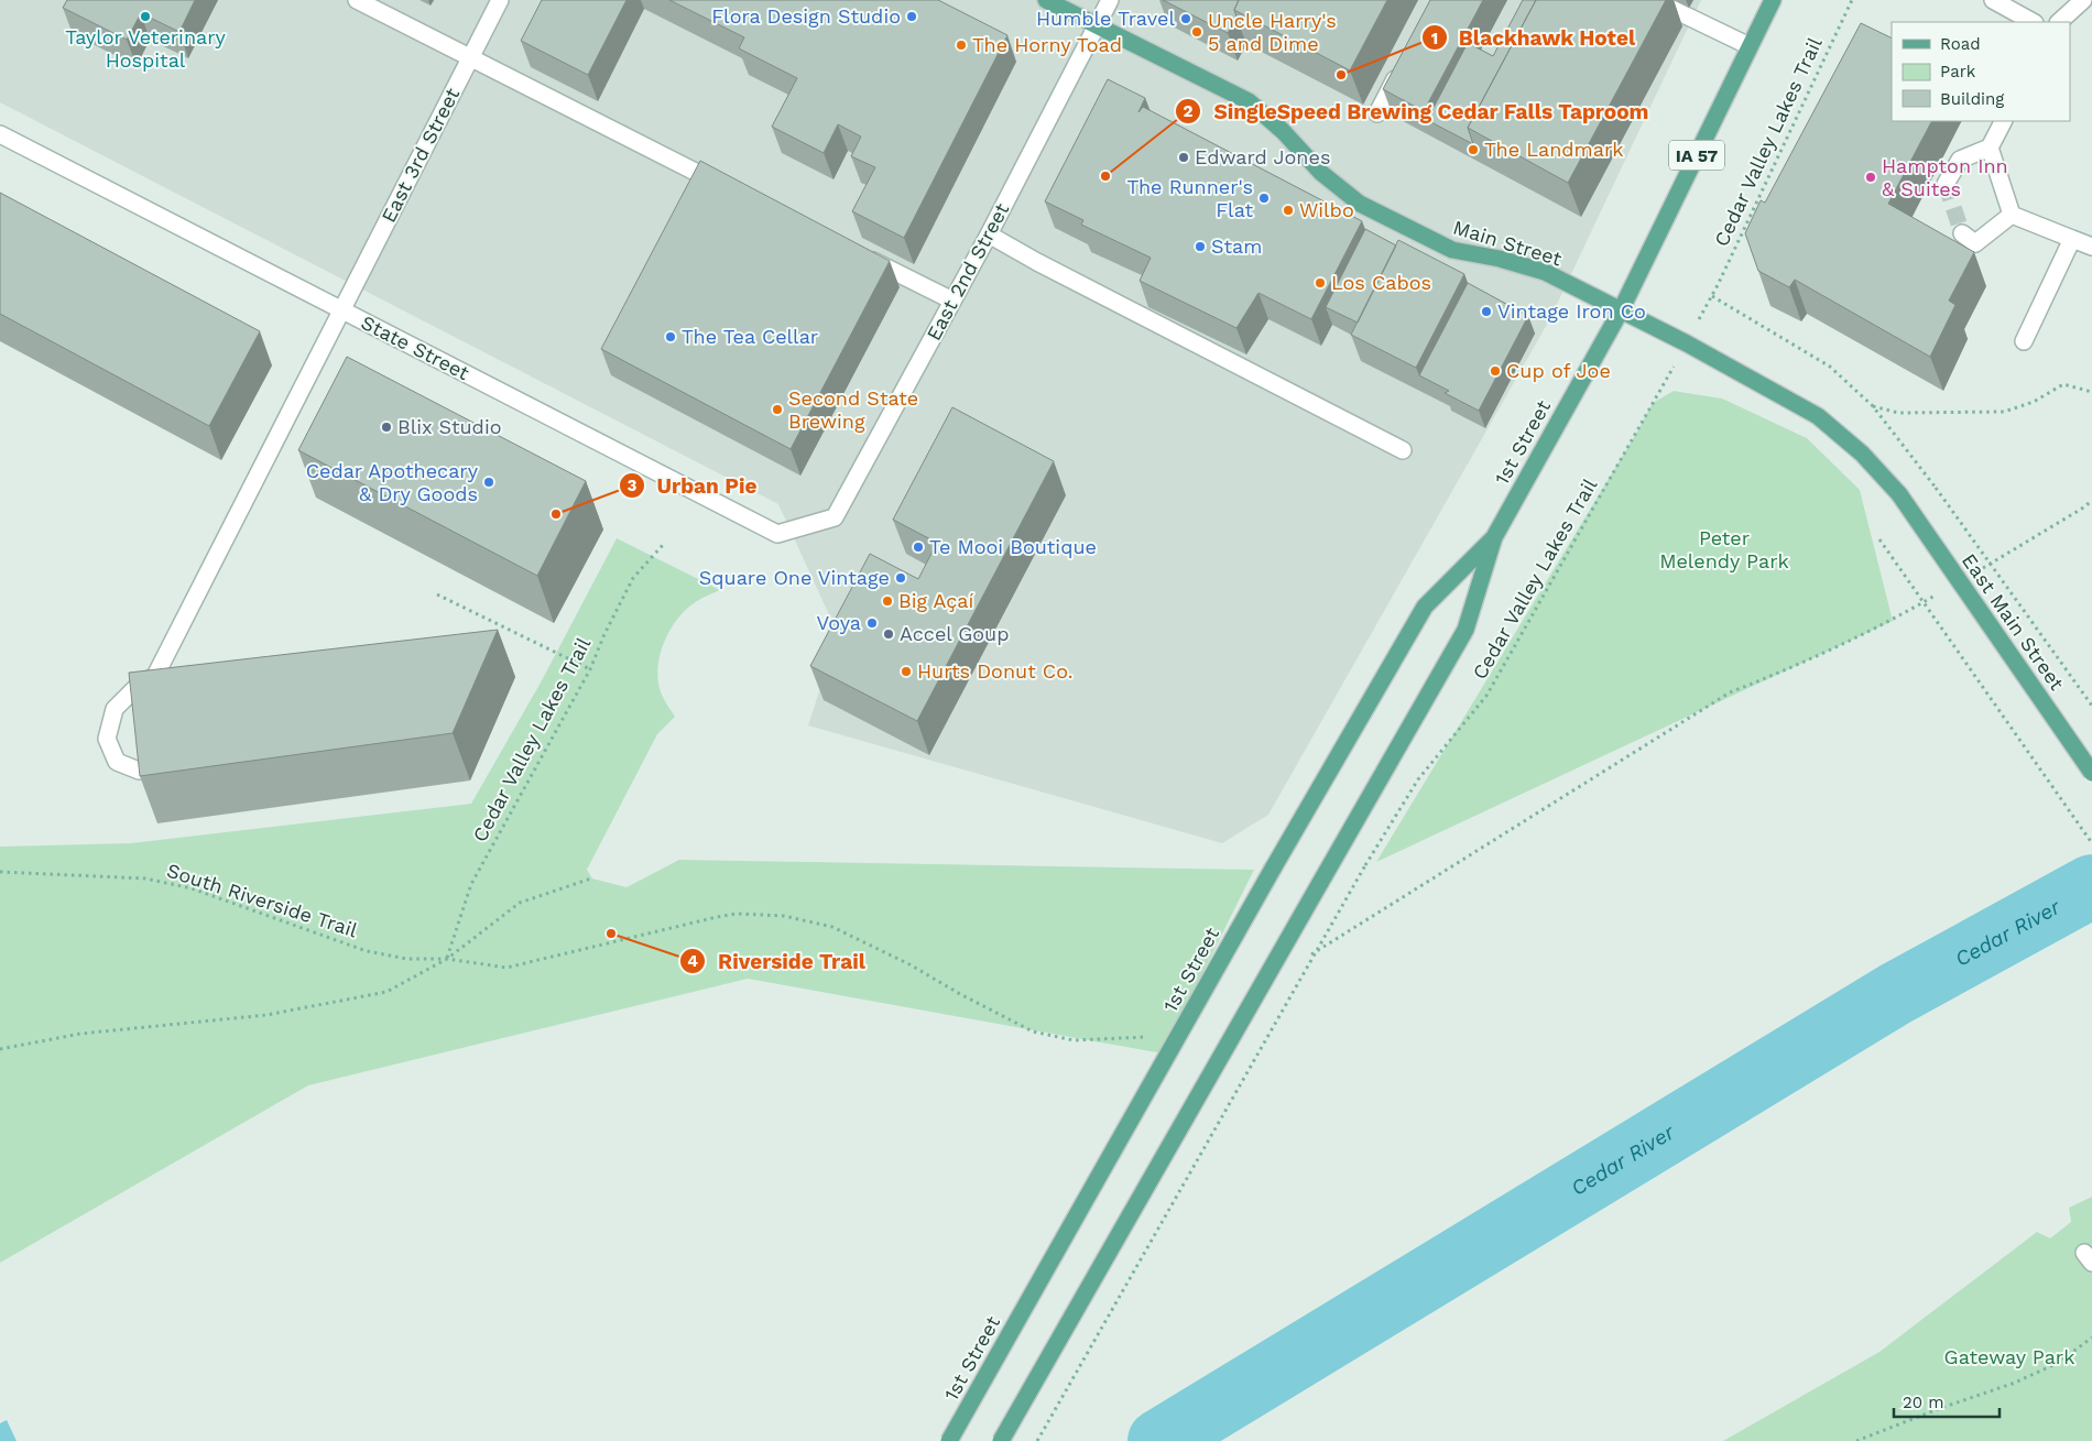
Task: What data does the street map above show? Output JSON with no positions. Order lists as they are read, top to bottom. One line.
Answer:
{"streets":{"main road":["IA 57","Main Street","1st Street","East Main Street"],"street":["East 3rd Street","East 2nd Street","State Street"],"path":["Cedar Valley Lakes Trail","South Riverside Trail"]},"crossings":[["Cedar Valley Lakes Trail","Main Street"],["Cedar Valley Lakes Trail","South Riverside Trail"],["East 3rd Street","State Street"],["IA 57","Main Street"],["IA 57","1st Street"],["Main Street","East 2nd Street"],["Main Street","1st Street"],["Main Street","East Main Street"],["East 2nd Street","State Street"]],"water":["Cedar River"],"parks":["Peter Melendy Park","Gateway Park"],"places":["Taylor Veterinary Hospital","Flora Design Studio","Humble Travel","Uncle Harry's 5 and Dime","The Horny Toad","Blackhawk Hotel","The Landmark","Edward Jones","SingleSpeed Brewing Cedar Falls Taproom","Hampton Inn & Suites","The Runner's Flat","Wilbo","Stam","Los Cabos","Vintage Iron Co","The Tea Cellar","Cup of Joe","Second State Brewing","Blix Studio","Cedar Apothecary & Dry Goods","Urban Pie","Te Mooi Boutique","Square One Vintage","Big Açaí","Voya","Accel Goup","Hurts Donut Co.","Riverside Trail"],"legend":["Road","Park","Building"],"scale_bar":"20 m"}
